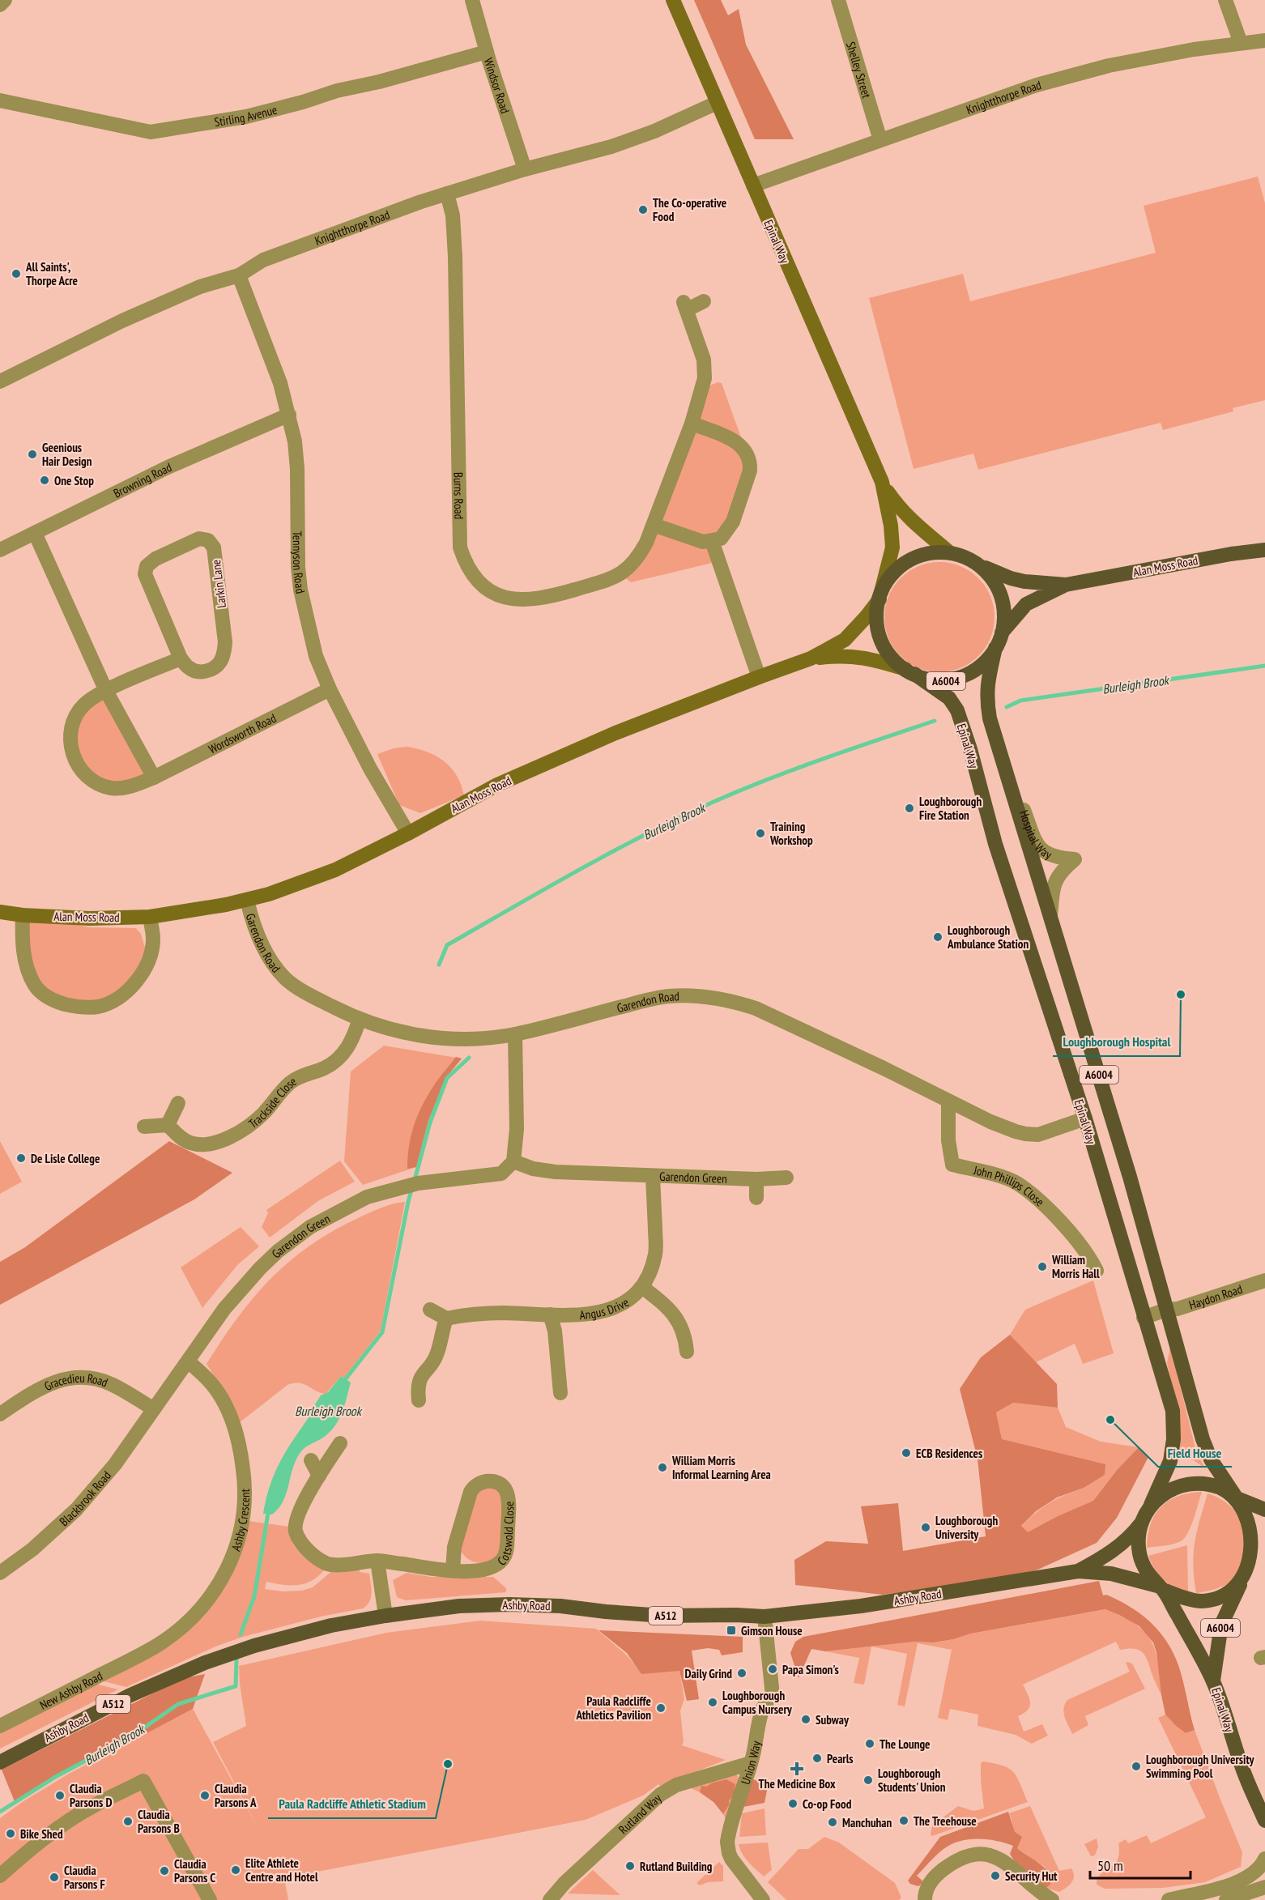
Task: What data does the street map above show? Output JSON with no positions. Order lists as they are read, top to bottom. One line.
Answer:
{"streets":{"main road":["Epinal Way","Alan Moss Road","A6004","Ashby Road","A512"],"street":["Shelley Street","Windsor Road","Knightthorpe Road","Stirling Avenue","Browning Road","Burns Road","Tennyson Road","Larkin Lane","Wordsworth Road","Hospital Way","Garendon Road","Trackside Close","Garendon Green","John Phillips Close","Haydon Road","Angus Drive","Gracedieu Road","Blackbrook Road","Ashby Crescent","Cotswold Close","New Ashby Road","Union Way","Rutland Way"]},"crossings":[["Shelley Street","Knightthorpe Road"],["Windsor Road","Knightthorpe Road"],["Windsor Road","Stirling Avenue"],["Knightthorpe Road","Epinal Way"],["Knightthorpe Road","Burns Road"],["Knightthorpe Road","Tennyson Road"],["Epinal Way","Alan Moss Road"],["Epinal Way","A6004"],["Epinal Way","Garendon Road"],["Epinal Way","Haydon Road"],["Epinal Way","Ashby Road"],["Browning Road","Tennyson Road"],["Tennyson Road","Alan Moss Road"],["Tennyson Road","Wordsworth Road"],["Alan Moss Road","A6004"],["Alan Moss Road","Garendon Road"],["A6004","Hospital Way"],["A6004","Haydon Road"],["A6004","Ashby Road"],["Garendon Road","Trackside Close"],["Garendon Road","John Phillips Close"],["Garendon Green","Angus Drive"],["Garendon Green","Gracedieu Road"],["Garendon Green","Blackbrook Road"],["Garendon Green","Ashby Crescent"],["Gracedieu Road","Blackbrook Road"],["Ashby Crescent","New Ashby Road"],["Ashby Road","Union Way"],["Union Way","Rutland Way"]],"water":["Burleigh Brook"],"places":{"other":["The Co-operative Food","All Saints', Thorpe Acre","Geenious Hair Design","One Stop","Loughborough Fire Station","Training Workshop","Loughborough Ambulance Station","Loughborough Hospital","De Lisle College","William Morris Hall","Field House","ECB Residences","William Morris Informal Learning Area","Loughborough University","Papa Simon's","Daily Grind","Loughborough Campus Nursery","Paula Radcliffe Athletics Pavilion","Subway","The Lounge","Pearls","Paula Radcliffe Athletic Stadium","Loughborough University Swimming Pool","Loughborough Students' Union","Claudia Parsons D","Claudia Parsons A","Co-op Food","The Treehouse","Claudia Parsons B","Manchuhan","Bike Shed","Rutland Building","Elite Athlete Centre and Hotel","Claudia Parsons C","Security Hut","Claudia Parsons F"],"transit":["Gimson House"],"health":["The Medicine Box"]},"scale_bar":"50 m"}
